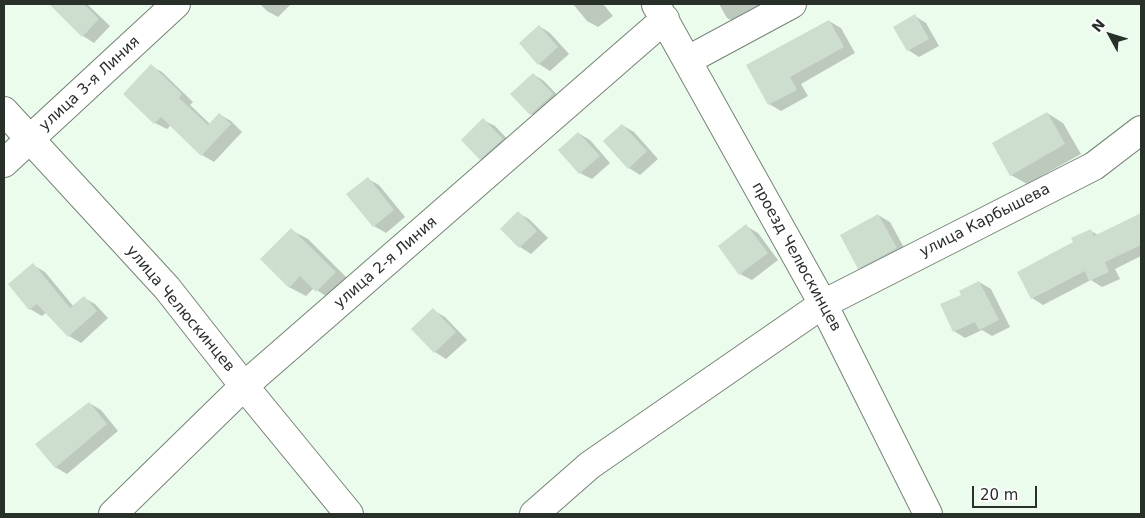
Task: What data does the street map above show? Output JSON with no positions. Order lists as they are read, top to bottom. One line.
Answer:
{"streets":{"street":["улица 3-я Линия","улица Карбышева","проезд Челюскинцев","улица 2-я Линия","улица Челюскинцев"]},"crossings":[["улица 3-я Линия","улица Челюскинцев"],["улица Карбышева","проезд Челюскинцев"],["проезд Челюскинцев","улица 2-я Линия"],["улица 2-я Линия","улица Челюскинцев"]],"scale_bar":"20 m","north":"top left"}
